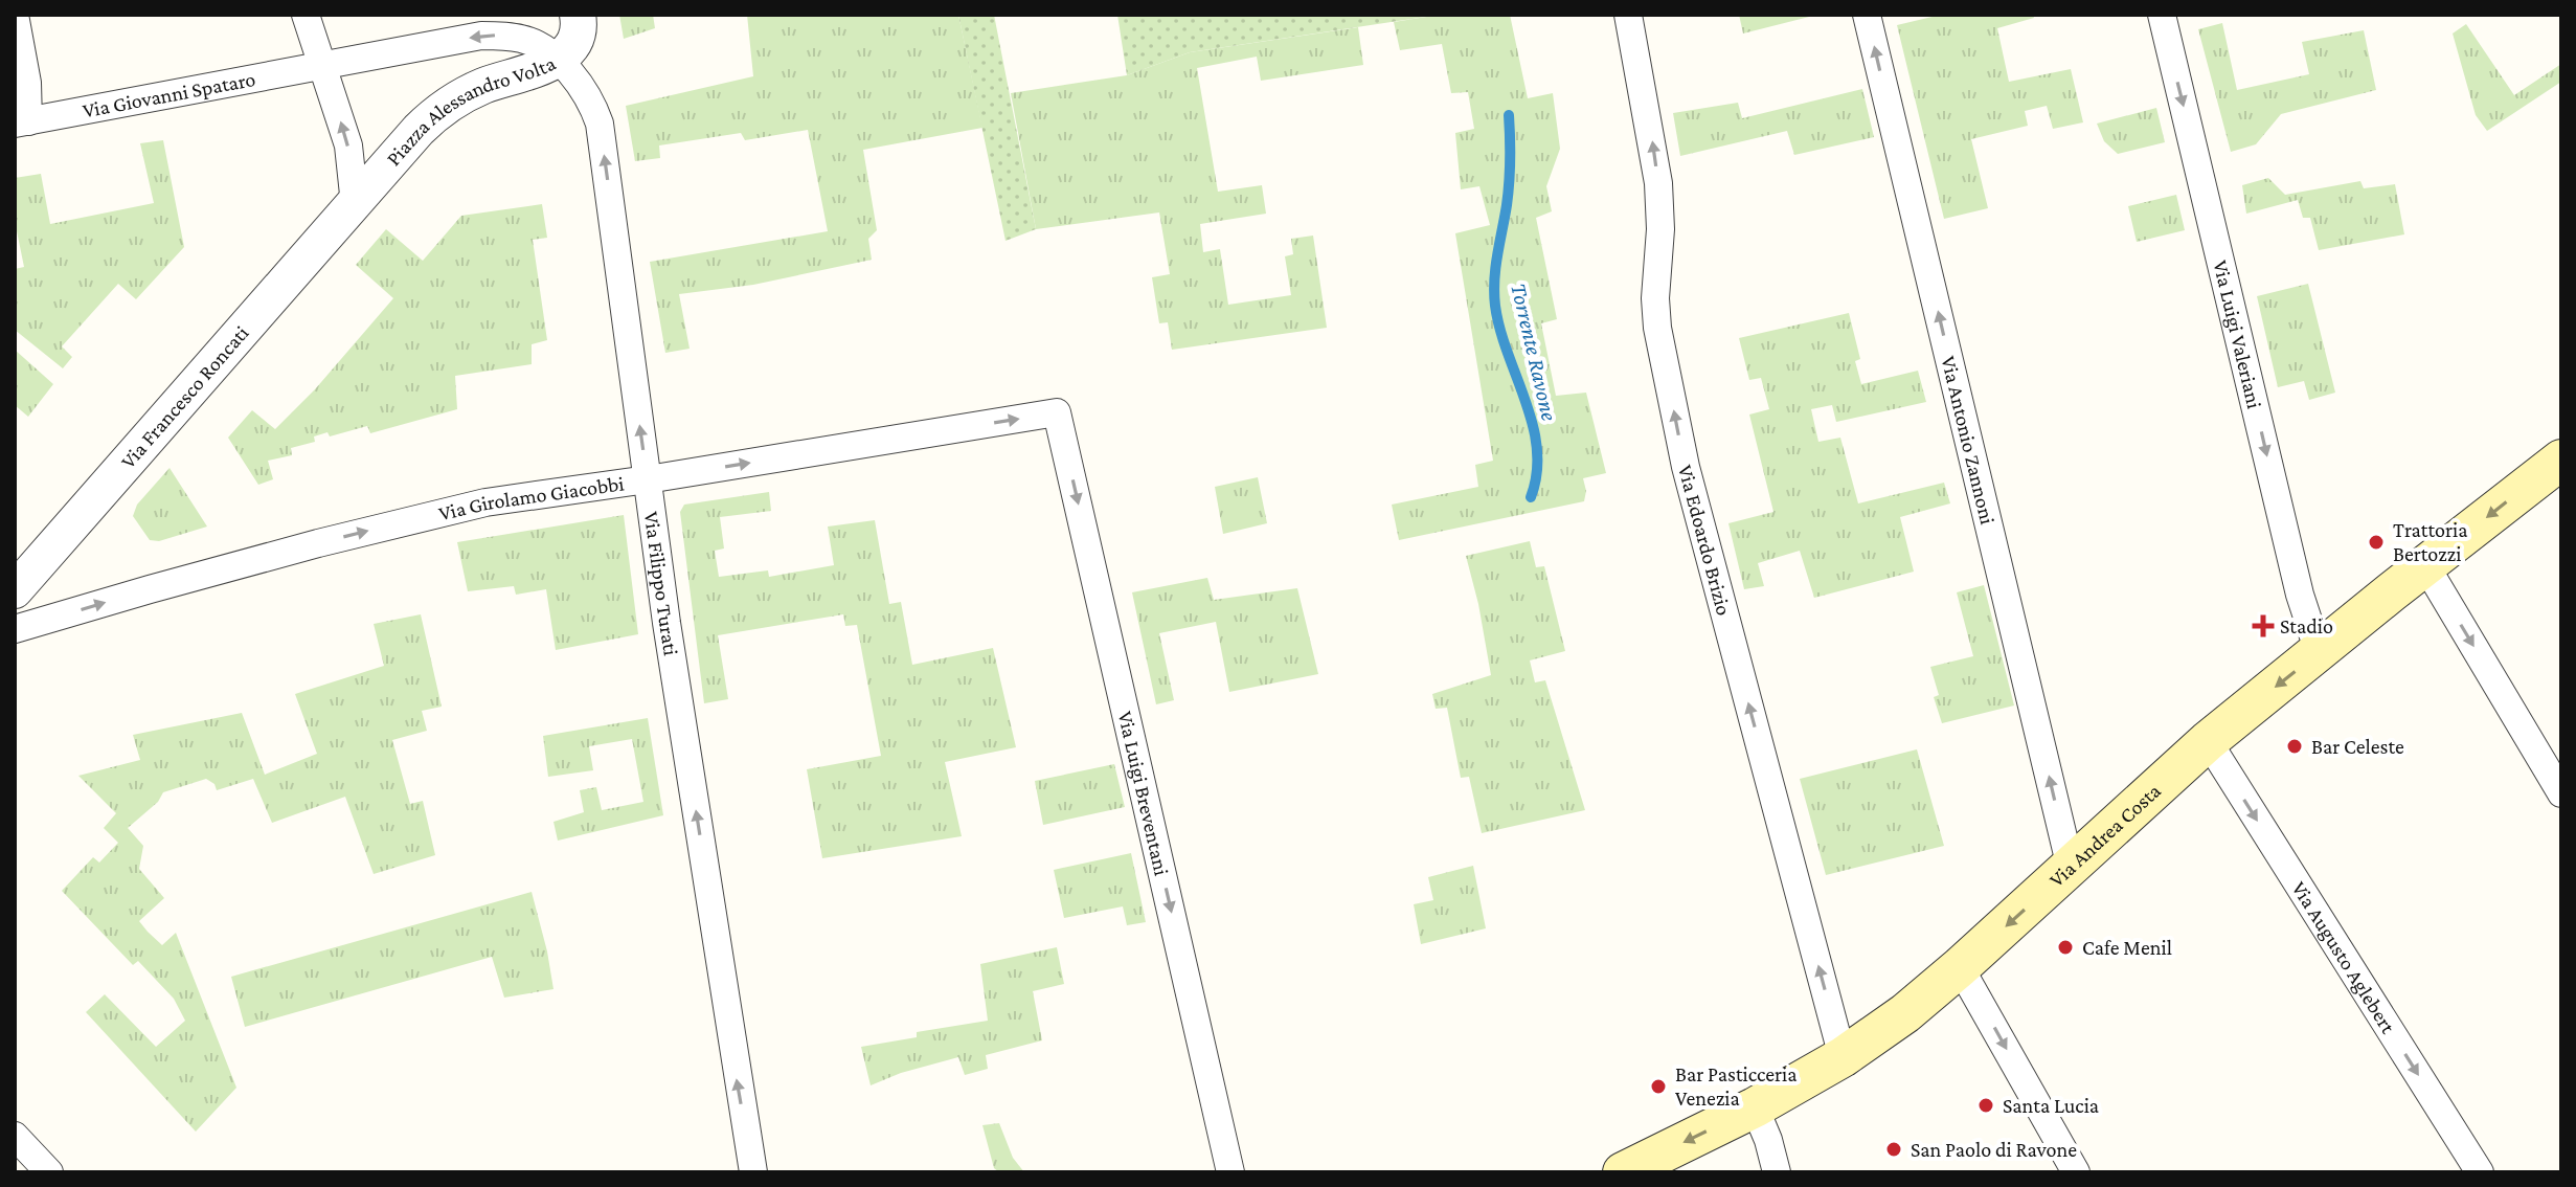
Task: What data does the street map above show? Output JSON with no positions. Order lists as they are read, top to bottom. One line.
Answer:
{"streets":{"main road":["Via Andrea Costa"],"street":["Via Giovanni Spataro","Piazza Alessandro Volta","Via Luigi Valeriani","Via Francesco Roncati","Via Antonio Zannoni","Via Girolamo Giacobbi","Via Edoardo Brizio","Via Filippo Turati","Via Luigi Breventani","Via Augusto Aglebert"]},"crossings":[["Via Giovanni Spataro","Piazza Alessandro Volta"],["Piazza Alessandro Volta","Via Francesco Roncati"],["Piazza Alessandro Volta","Via Filippo Turati"],["Via Luigi Valeriani","Via Andrea Costa"],["Via Antonio Zannoni","Via Andrea Costa"],["Via Girolamo Giacobbi","Via Filippo Turati"],["Via Girolamo Giacobbi","Via Luigi Breventani"],["Via Edoardo Brizio","Via Andrea Costa"],["Via Andrea Costa","Via Augusto Aglebert"]],"one_way":["Via Luigi Valeriani","Via Antonio Zannoni","Via Girolamo Giacobbi","Via Edoardo Brizio","Via Filippo Turati","Via Luigi Breventani","Via Andrea Costa","Via Augusto Aglebert"],"water":["Torrente Ravone"],"places":{"other":["Trattoria Bertozzi","Bar Celeste","Cafe Menil","Bar Pasticceria Venezia","Santa Lucia","San Paolo di Ravone"],"health":["Stadio"]}}
